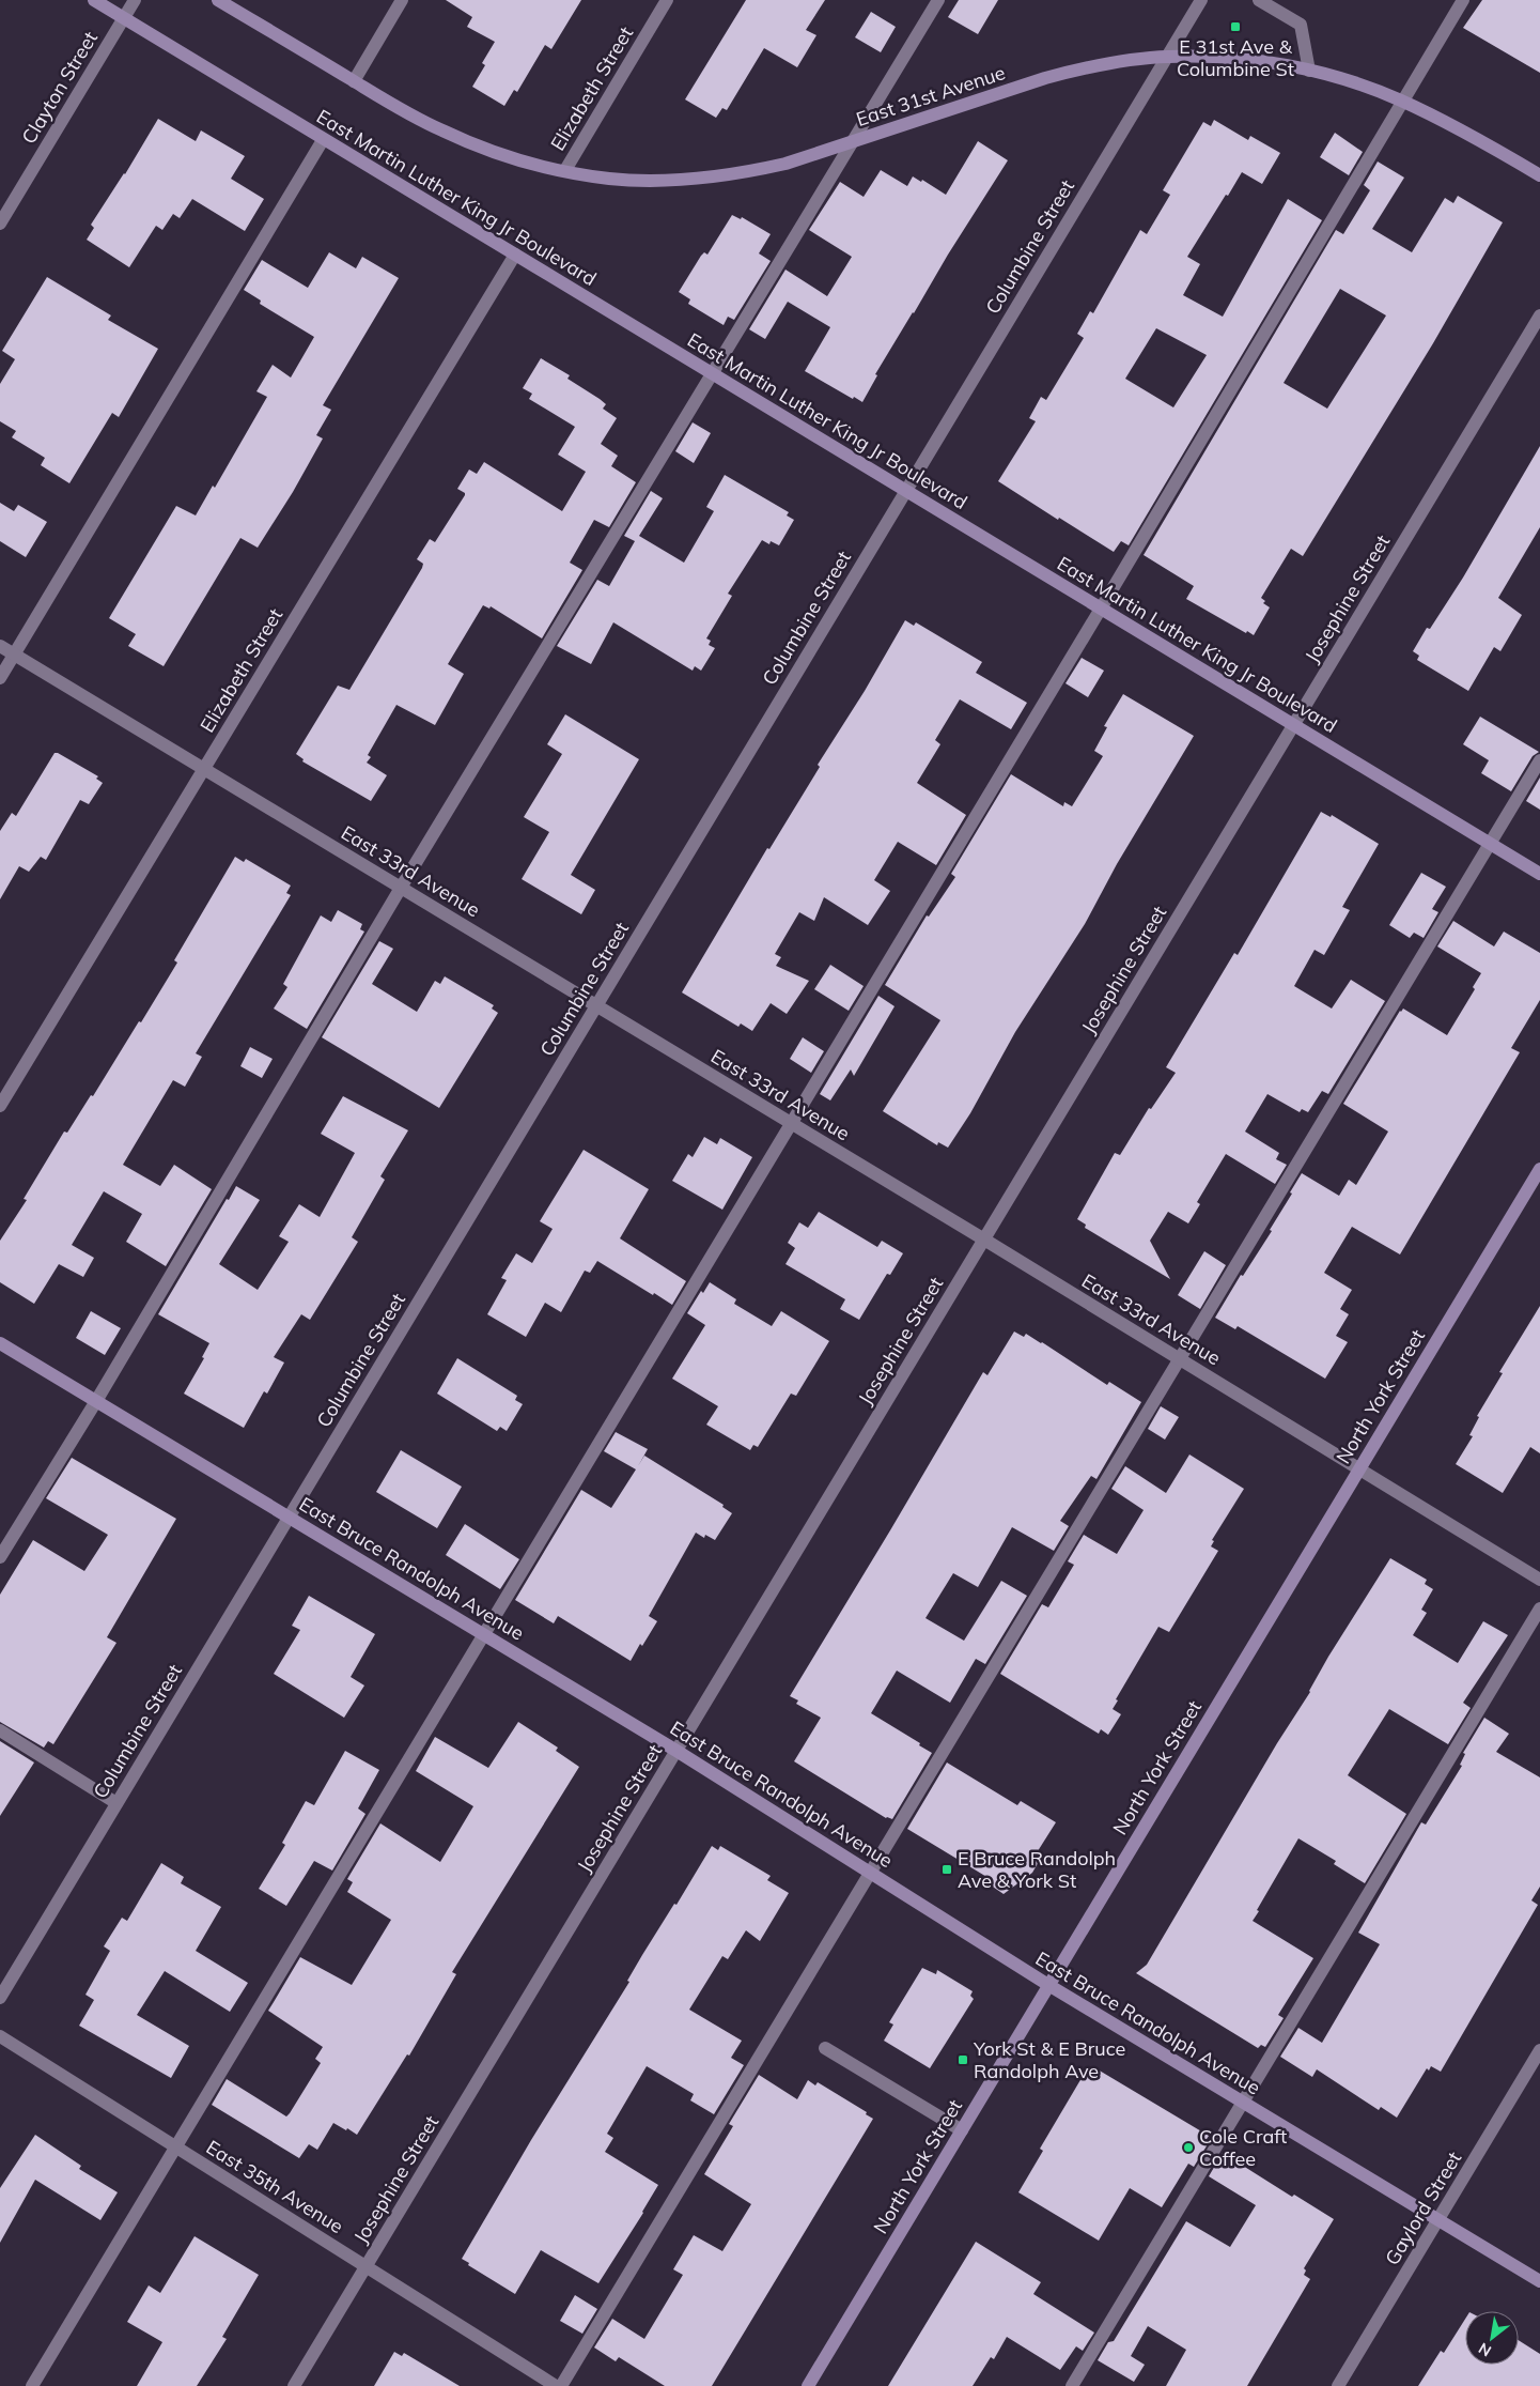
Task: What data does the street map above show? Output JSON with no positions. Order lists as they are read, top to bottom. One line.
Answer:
{"streets":{"main road":["East 31st Avenue","East Martin Luther King Jr Boulevard","North York Street","East Bruce Randolph Avenue"],"street":["Clayton Street","Elizabeth Street","Columbine Street","Josephine Street","East 33rd Avenue","East 35th Avenue","Gaylord Street"]},"crossings":[["Clayton Street","East Martin Luther King Jr Boulevard"],["Elizabeth Street","East 31st Avenue"],["Elizabeth Street","East Martin Luther King Jr Boulevard"],["Elizabeth Street","East 33rd Avenue"],["East 31st Avenue","Columbine Street"],["East Martin Luther King Jr Boulevard","Columbine Street"],["East Martin Luther King Jr Boulevard","Josephine Street"],["Columbine Street","East 33rd Avenue"],["Columbine Street","East Bruce Randolph Avenue"],["Josephine Street","East 33rd Avenue"],["Josephine Street","East Bruce Randolph Avenue"],["Josephine Street","East 35th Avenue"],["East 33rd Avenue","North York Street"],["North York Street","East Bruce Randolph Avenue"],["East Bruce Randolph Avenue","Gaylord Street"]],"places":{"transit":["E 31st Ave & Columbine St","E Bruce Randolph Ave & York St","York St & E Bruce Randolph Ave"],"other":["Cole Craft Coffee"]},"north":"bottom left"}
